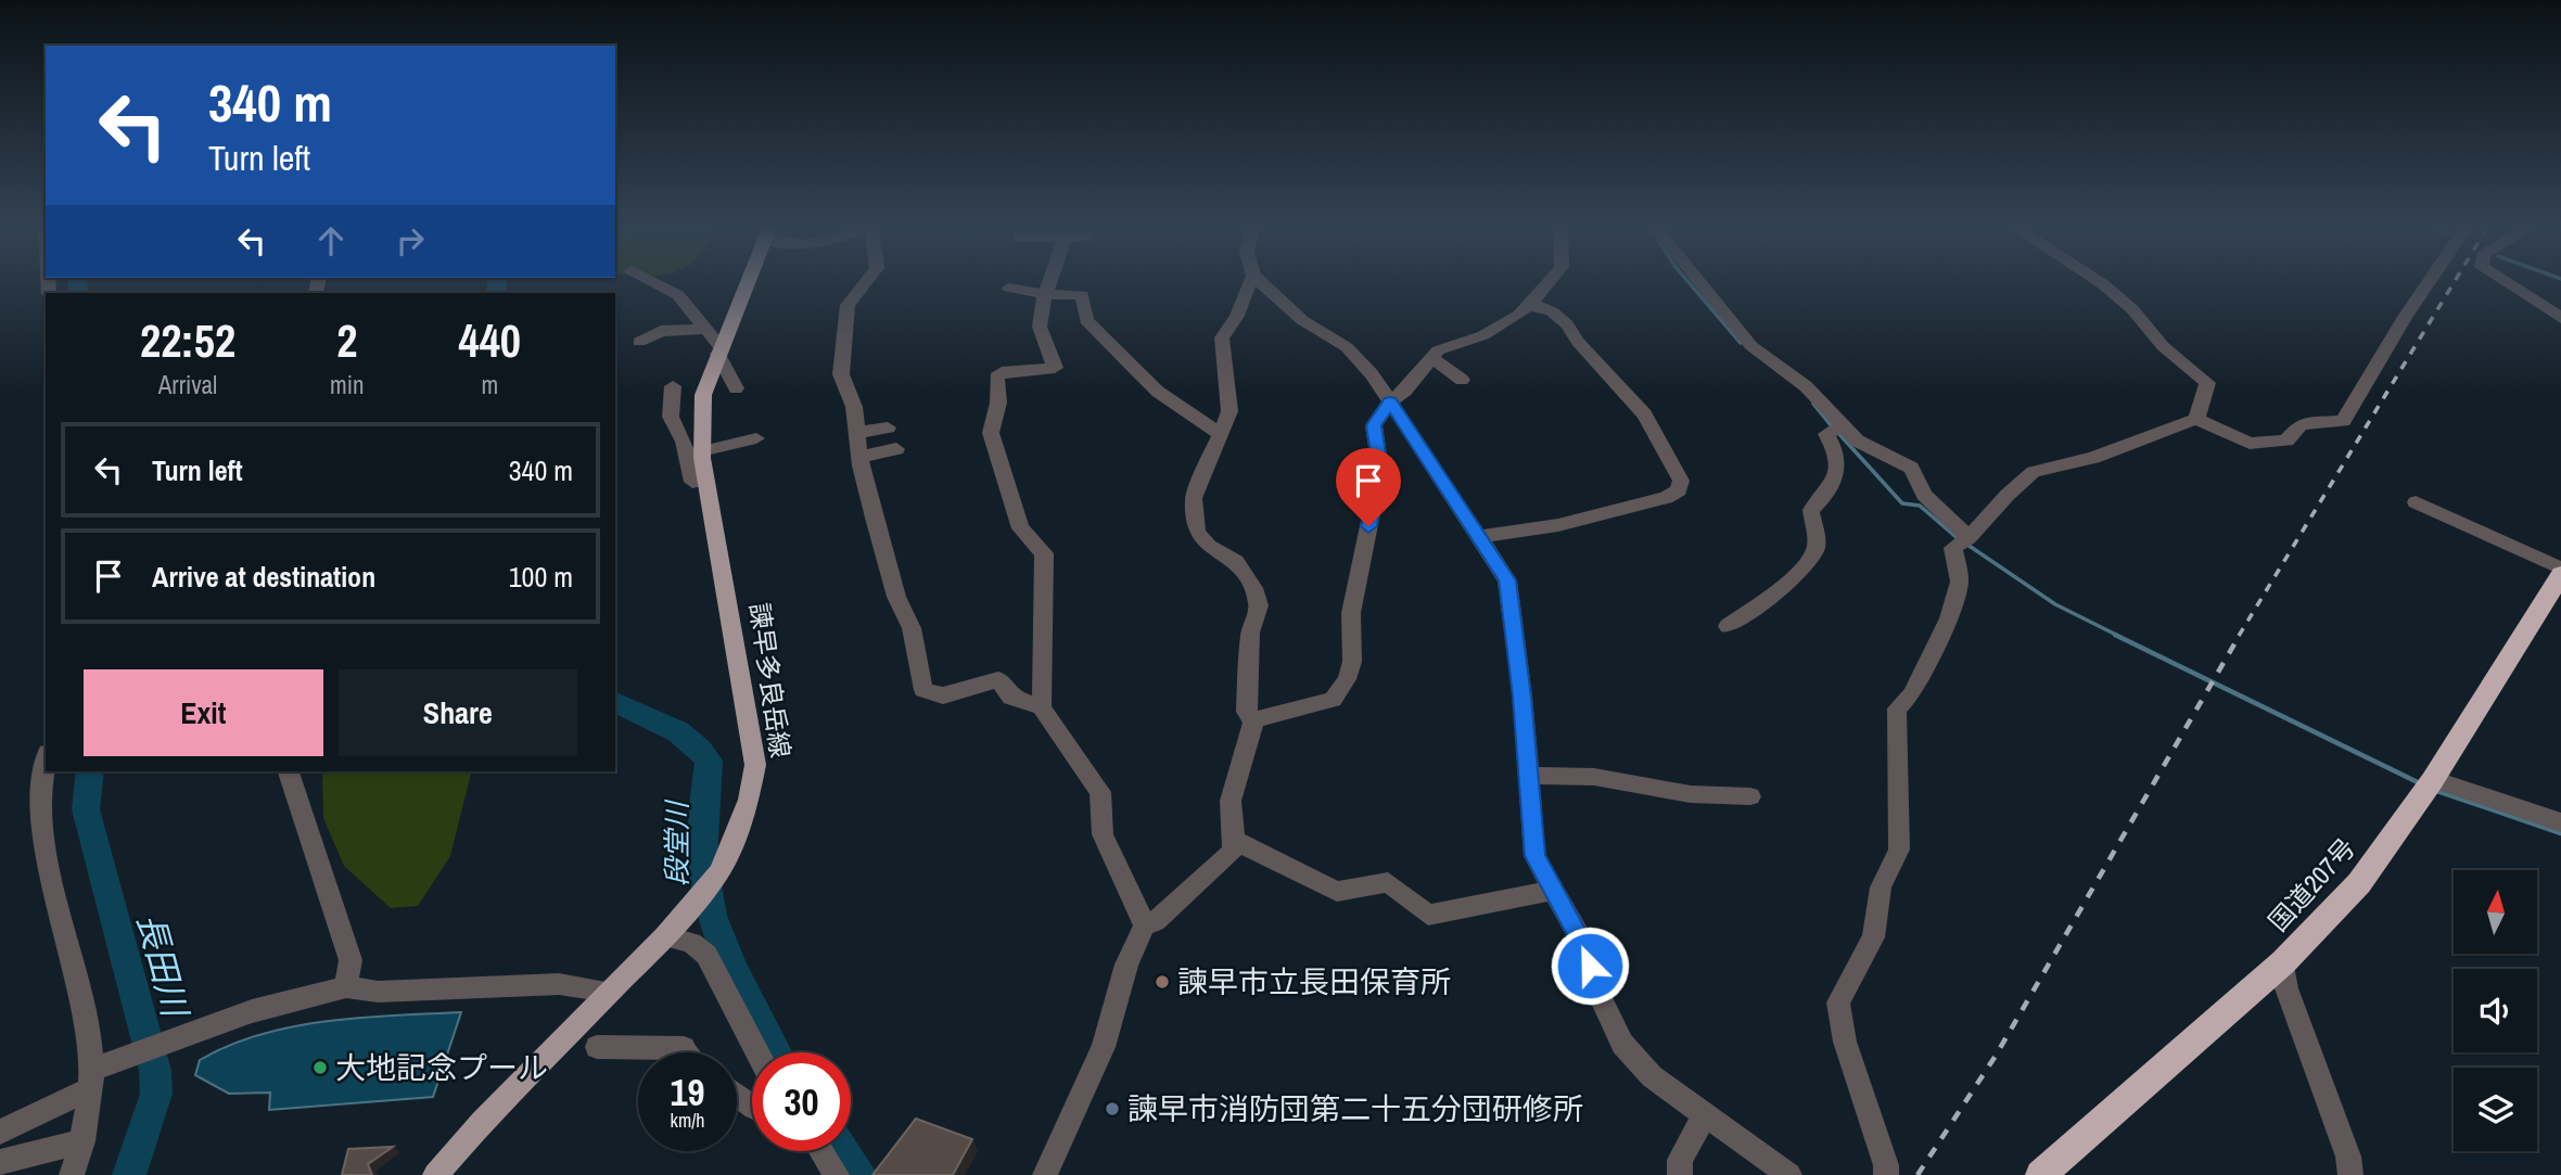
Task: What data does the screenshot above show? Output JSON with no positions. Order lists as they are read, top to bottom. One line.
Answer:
{"streets":{"highway":["国道207号"],"main road":["諫早多良岳線"]},"water":["段堂川","長田川"],"places":["諫早市立長田保育所","大地記念プール","諫早市消防団第二十五分団研修所"],"north":"top","page":{"turn":["340 m","Turn left"],"eta":["22:52","Arrival","2","min","440","m"],"list":[{"name":"Turn left","value":"340 m"},{"name":"Arrive at destination","value":"100 m"}],"buttons":["Exit","Share"],"speed":"19 km/h","limit":"30"}}
